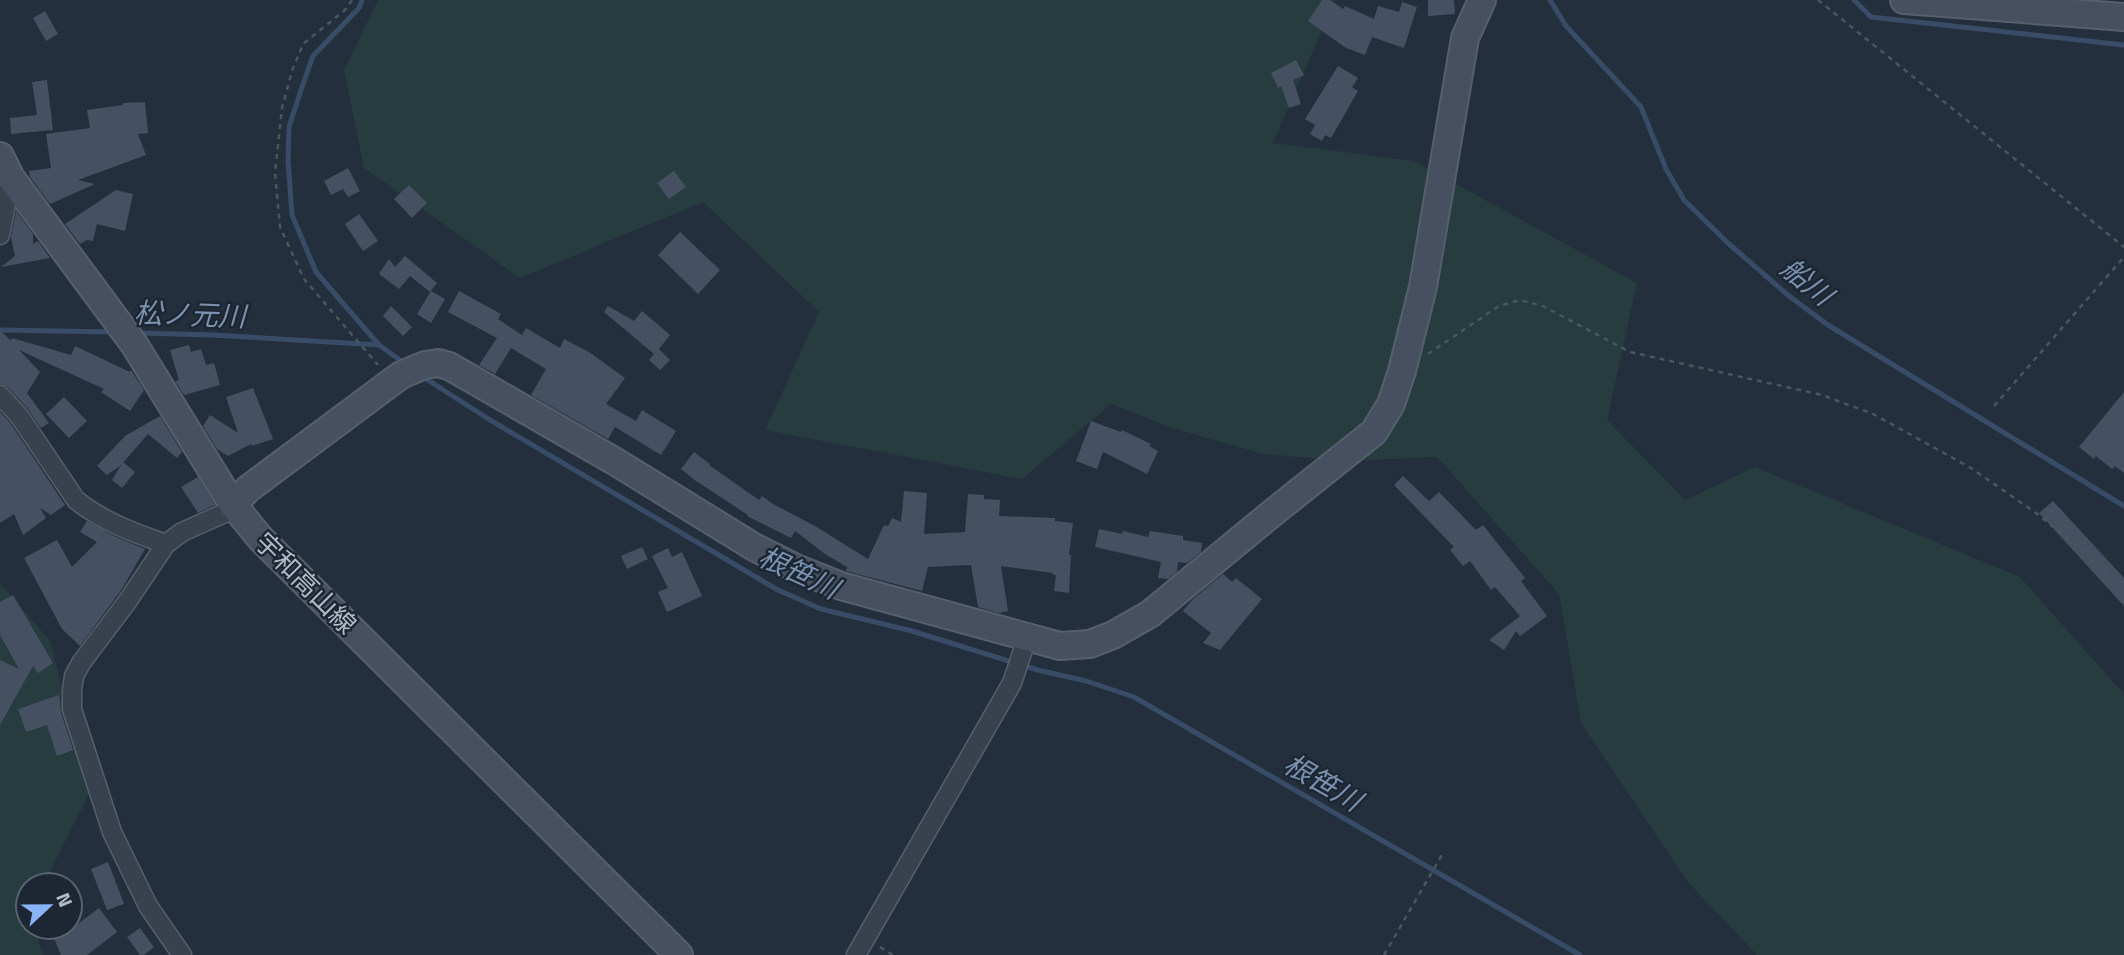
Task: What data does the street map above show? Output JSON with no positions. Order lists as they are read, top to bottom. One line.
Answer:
{"streets":{"street":["宇和高山線"]},"water":["船川","松ノ元川","根笹川"],"north":"right"}
